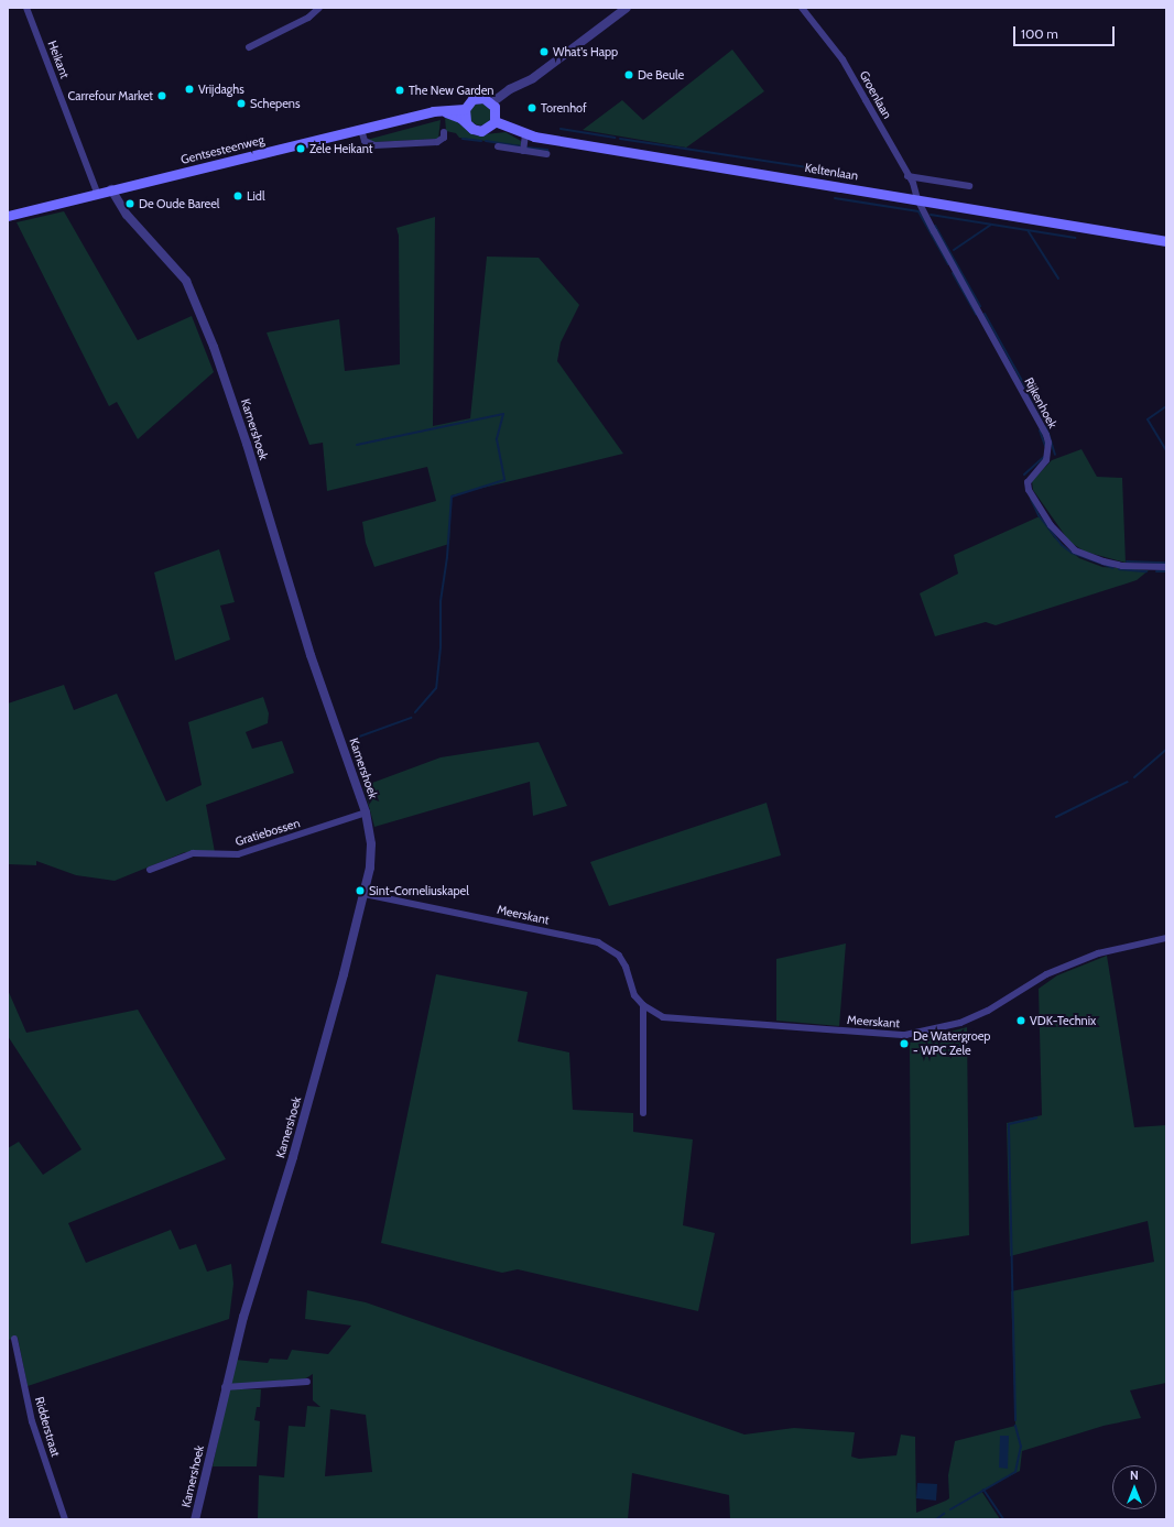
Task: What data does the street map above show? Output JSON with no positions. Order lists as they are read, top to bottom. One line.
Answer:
{"streets":{"main road":["Gentsesteenweg","Keltenlaan"],"street":["Heikant","Groenlaan","Rijkenhoek","Kamershoek","Gratiebossen","Meerskant","Ridderstraat"]},"crossings":[["Heikant","Gentsesteenweg"],["Groenlaan","Keltenlaan"],["Groenlaan","Rijkenhoek"],["Gentsesteenweg","Keltenlaan"],["Gentsesteenweg","Kamershoek"],["Keltenlaan","Rijkenhoek"],["Kamershoek","Gratiebossen"],["Kamershoek","Meerskant"]],"places":["What's Happ","De Beule","Vrijdaghs","The New Garden","Carrefour Market","Schepens","Torenhof","Zele Heikant","Lidl","De Oude Bareel","Sint-Corneliuskapel","VDK-Technix","De Watergroep - WPC Zele"],"scale_bar":"100 m","north":"top"}
